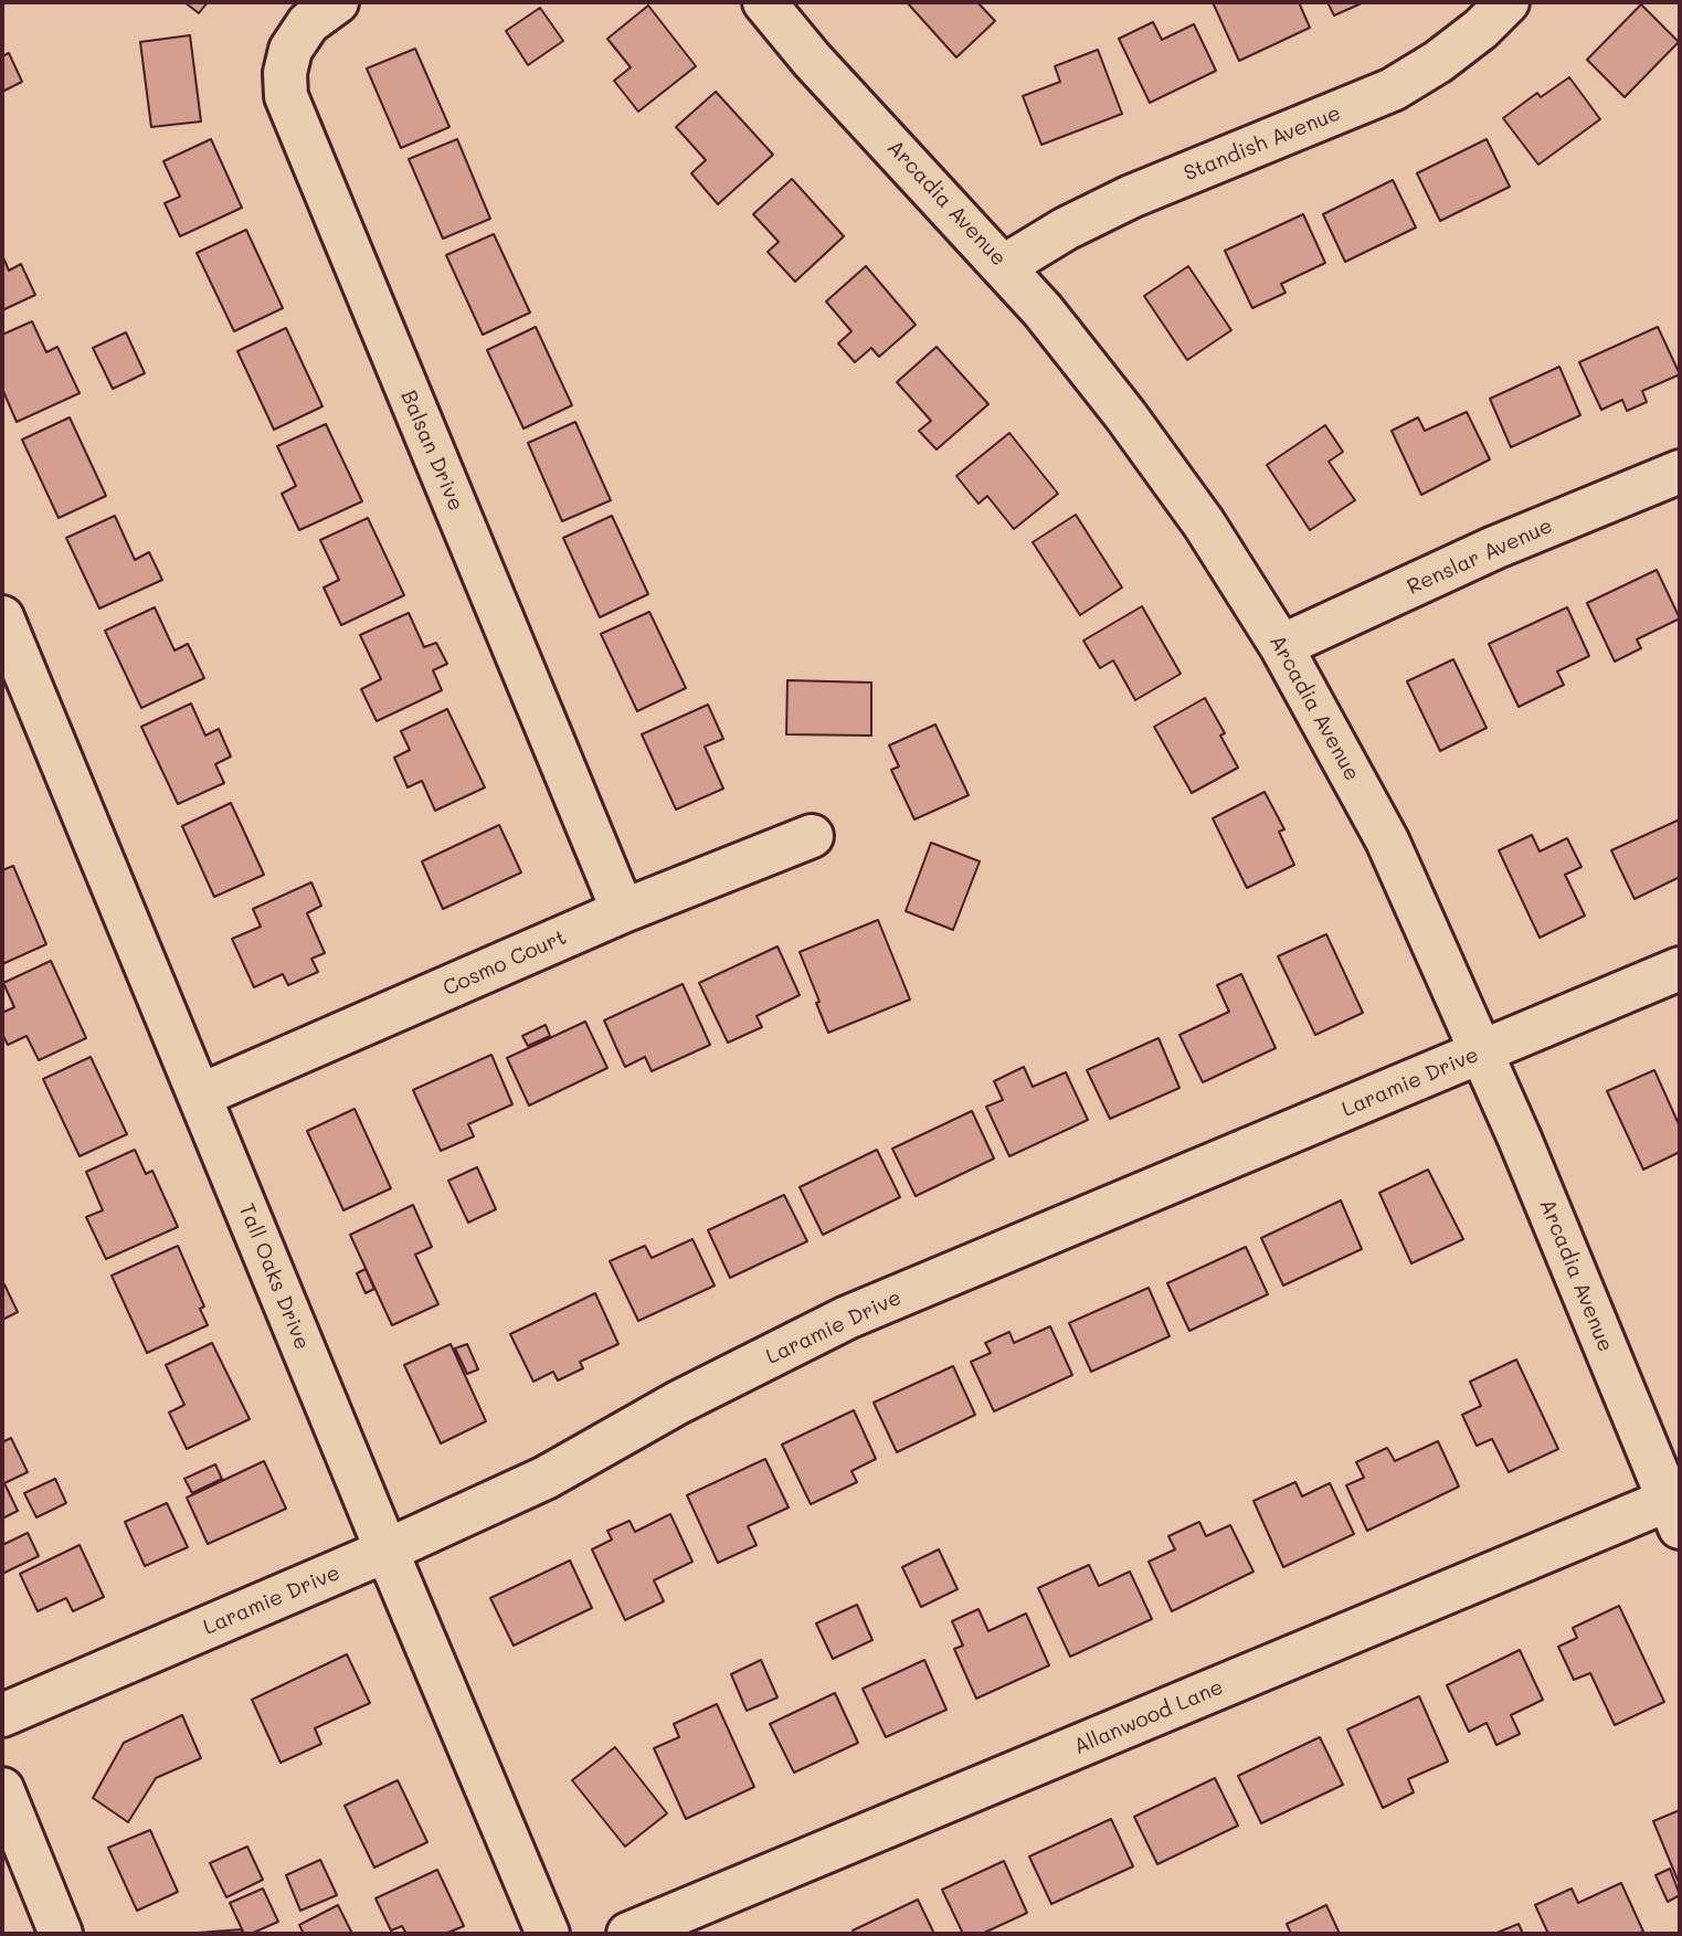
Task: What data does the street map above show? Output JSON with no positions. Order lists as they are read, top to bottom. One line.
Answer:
{"streets":{"street":["Standish Avenue","Arcadia Avenue","Balsan Drive","Renslar Avenue","Cosmo Court","Laramie Drive","Tall Oaks Drive","Allanwood Lane"]},"crossings":[["Standish Avenue","Arcadia Avenue"],["Arcadia Avenue","Renslar Avenue"],["Arcadia Avenue","Laramie Drive"],["Arcadia Avenue","Allanwood Lane"],["Balsan Drive","Cosmo Court"],["Cosmo Court","Tall Oaks Drive"],["Laramie Drive","Tall Oaks Drive"]]}
